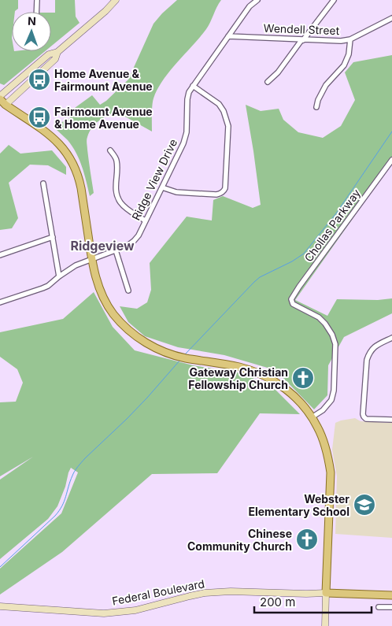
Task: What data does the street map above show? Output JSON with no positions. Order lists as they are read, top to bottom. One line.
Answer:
{"streets":{"main road":["Federal Boulevard"],"street":["Wendell Street","Ridge View Drive","Chollas Parkway"]},"crossings":[["Wendell Street","Ridge View Drive"]],"districts":["Ridgeview"],"places":{"bus stop":["Home Avenue & Fairmount Avenue","Fairmount Avenue & Home Avenue"],"church":["Gateway Christian Fellowship Church","Chinese Community Church"],"school or university":["Webster Elementary School"]},"scale_bar":"200 m","north":"top"}
